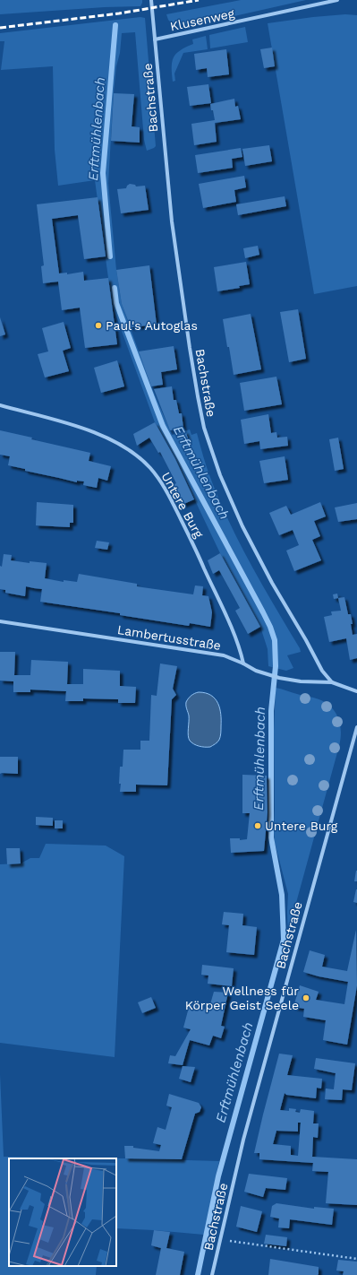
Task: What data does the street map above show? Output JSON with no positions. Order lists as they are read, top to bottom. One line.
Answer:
{"streets":{"street":["Klusenweg","Bachstraße","Untere Burg","Lambertusstraße"]},"crossings":[["Klusenweg","Bachstraße"],["Bachstraße","Lambertusstraße"],["Untere Burg","Lambertusstraße"]],"water":["Erftmühlenbach"],"places":["Paul's Autoglas","Untere Burg","Wellness für Körper Geist Seele"]}
